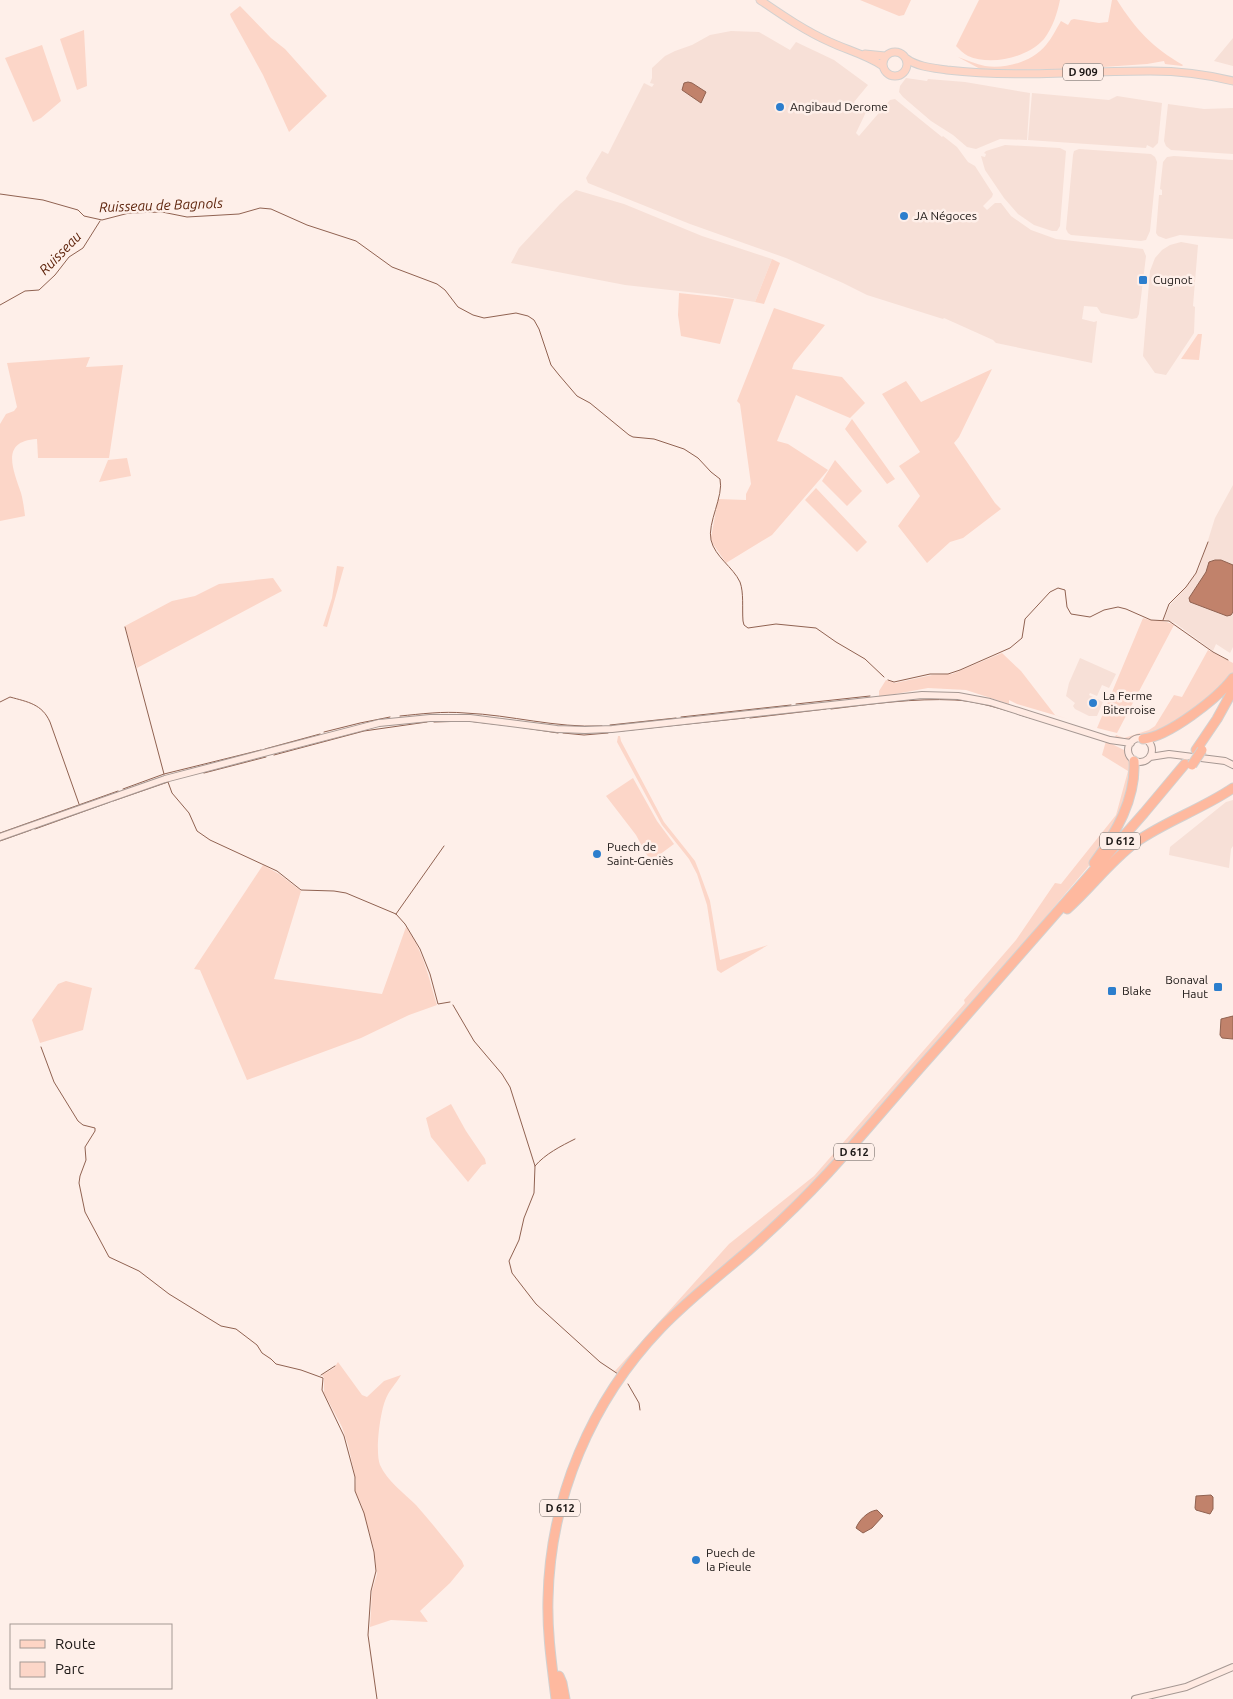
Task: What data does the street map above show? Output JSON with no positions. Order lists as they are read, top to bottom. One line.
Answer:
{"streets":{"highway":["D 612"],"main road":["D 909"]},"water":["Ruisseau de Bagnols","Ruisseau"],"places":{"other":["Angibaud Derome","JA Négoces","La Ferme Biterroise","Puech de Saint-Geniès","Puech de la Pieule"],"transit":["Cugnot","Bonaval Haut","Blake"]},"legend":["Route","Parc"]}
